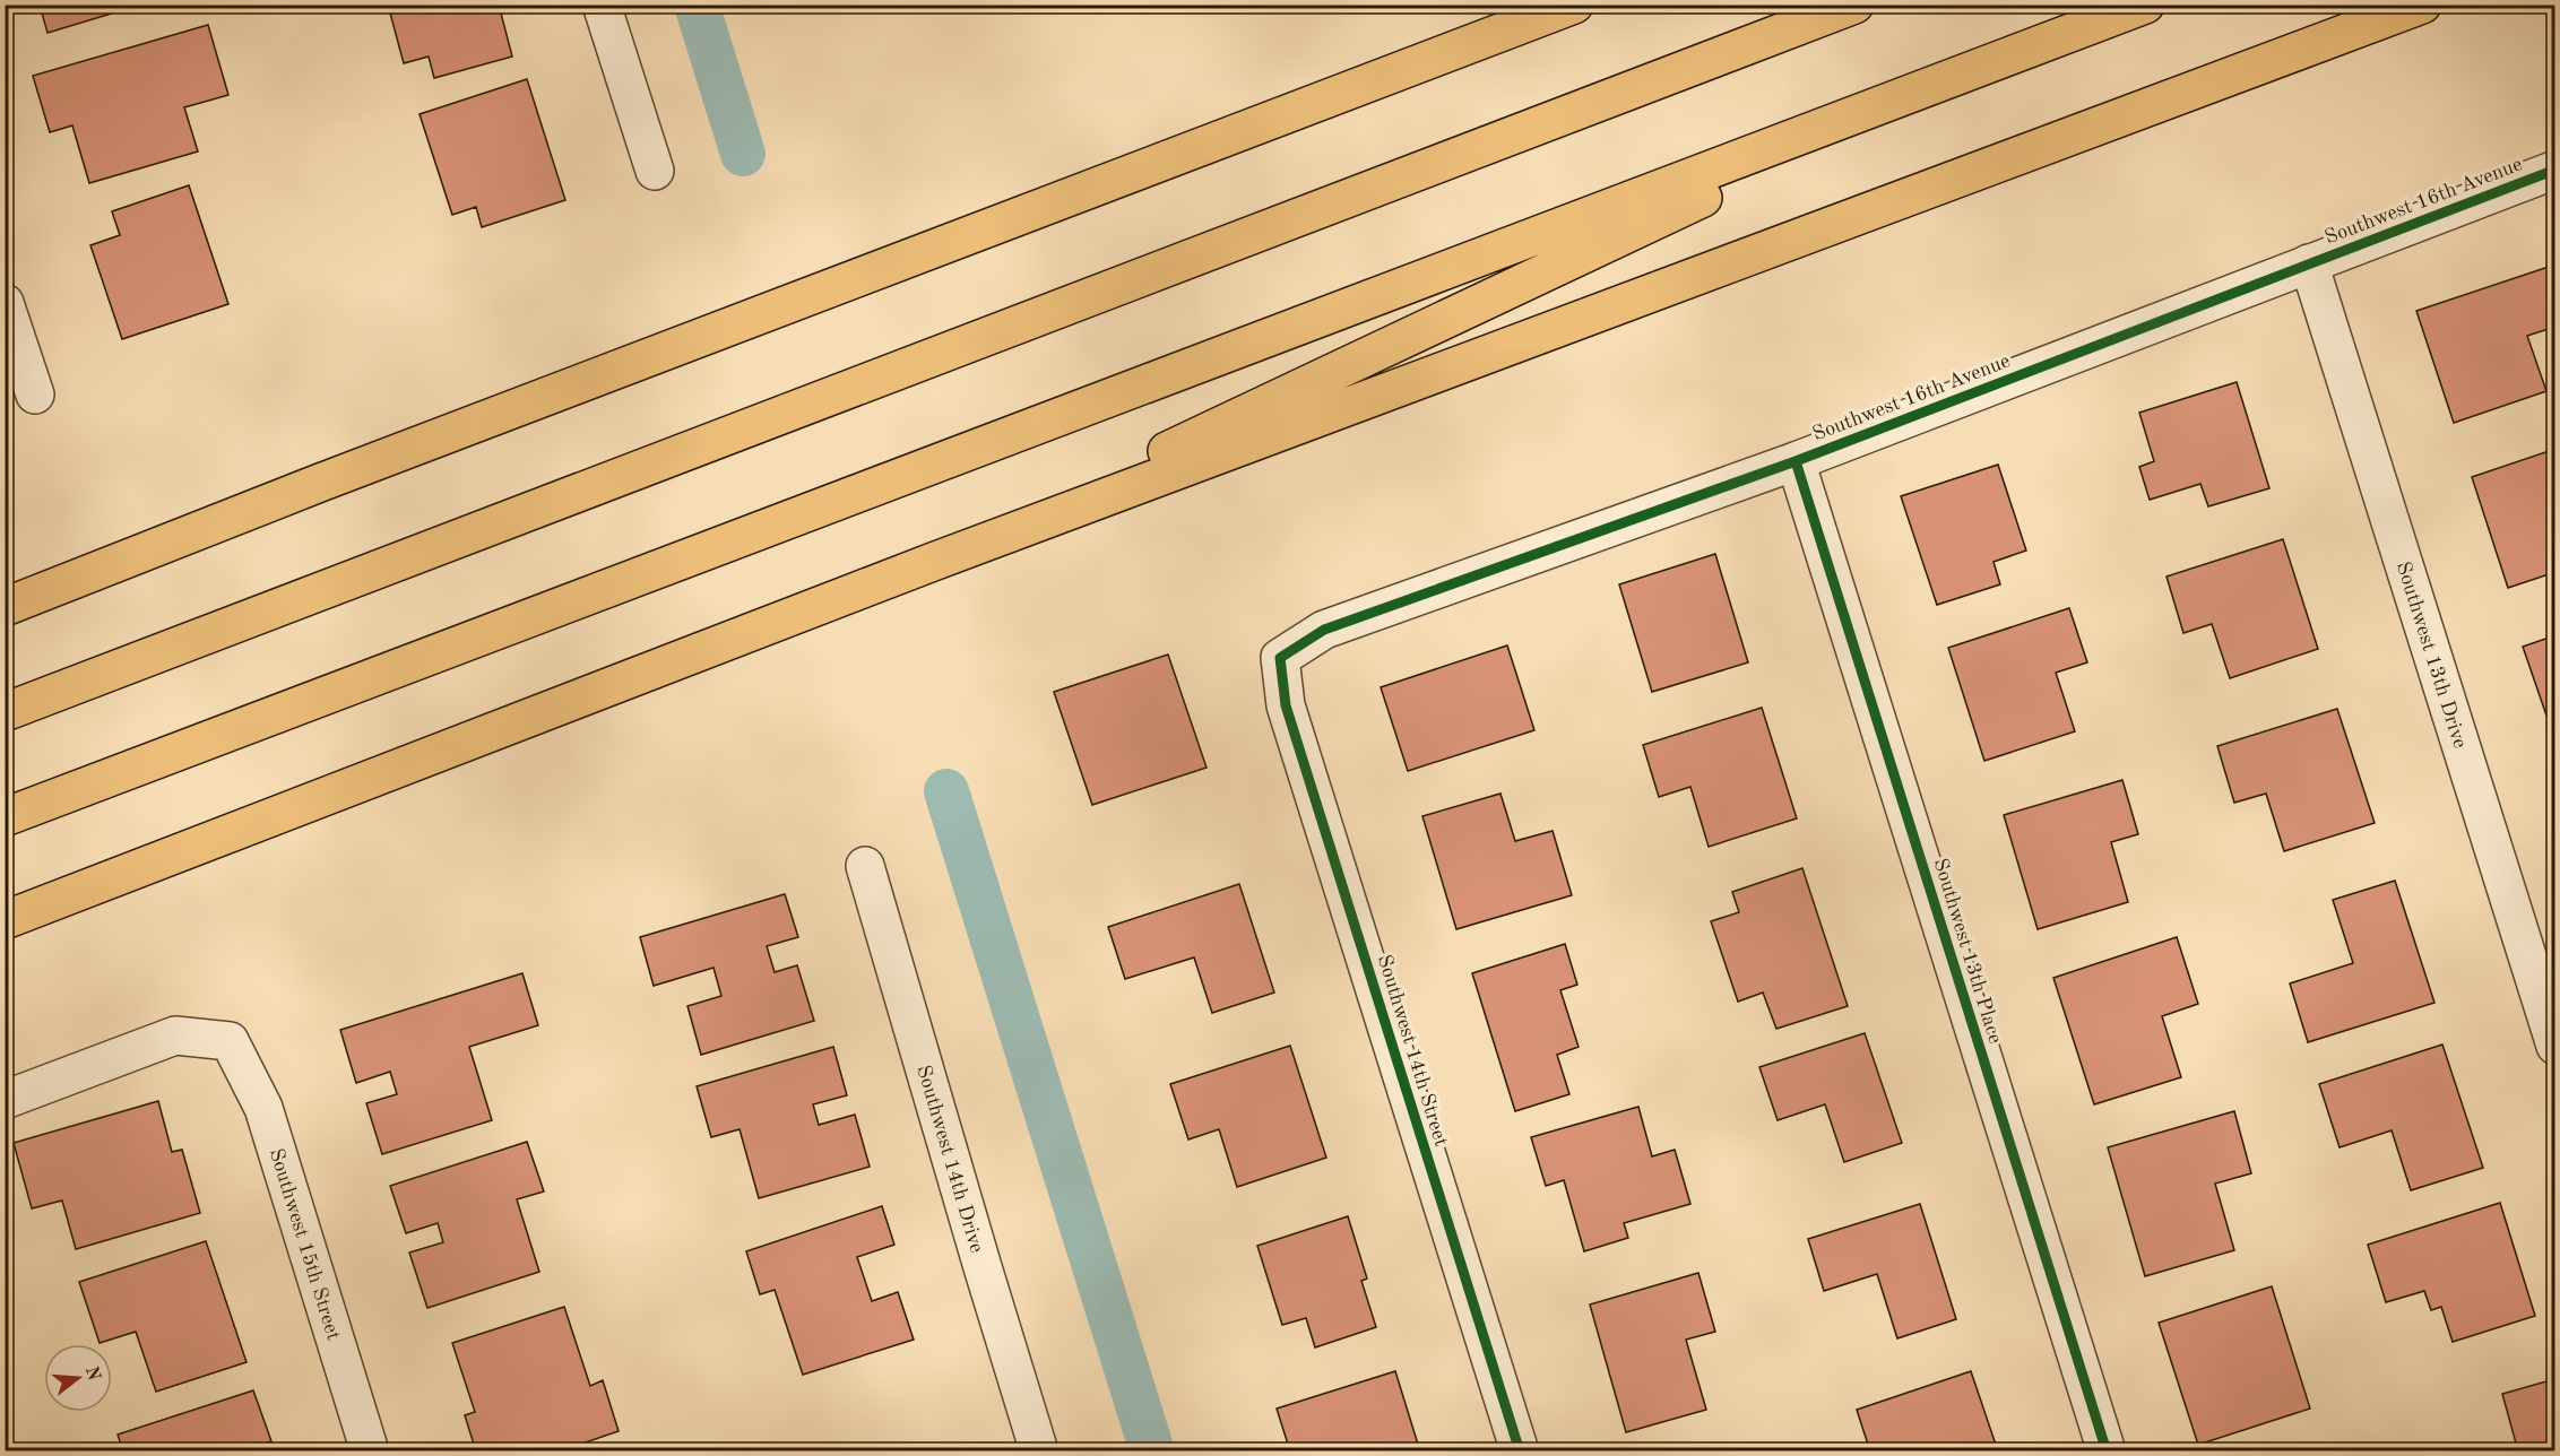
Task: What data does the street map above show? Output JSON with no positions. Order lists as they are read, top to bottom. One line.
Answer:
{"streets":{"street":["Southwest 16th Avenue","Southwest 13th Drive","Southwest 13th Place","Southwest 14th Street","Southwest 14th Drive","Southwest 15th Street"]},"crossings":[["Southwest 16th Avenue","Southwest 13th Drive"],["Southwest 16th Avenue","Southwest 13th Place"],["Southwest 16th Avenue","Southwest 14th Street"]],"north":"right"}
